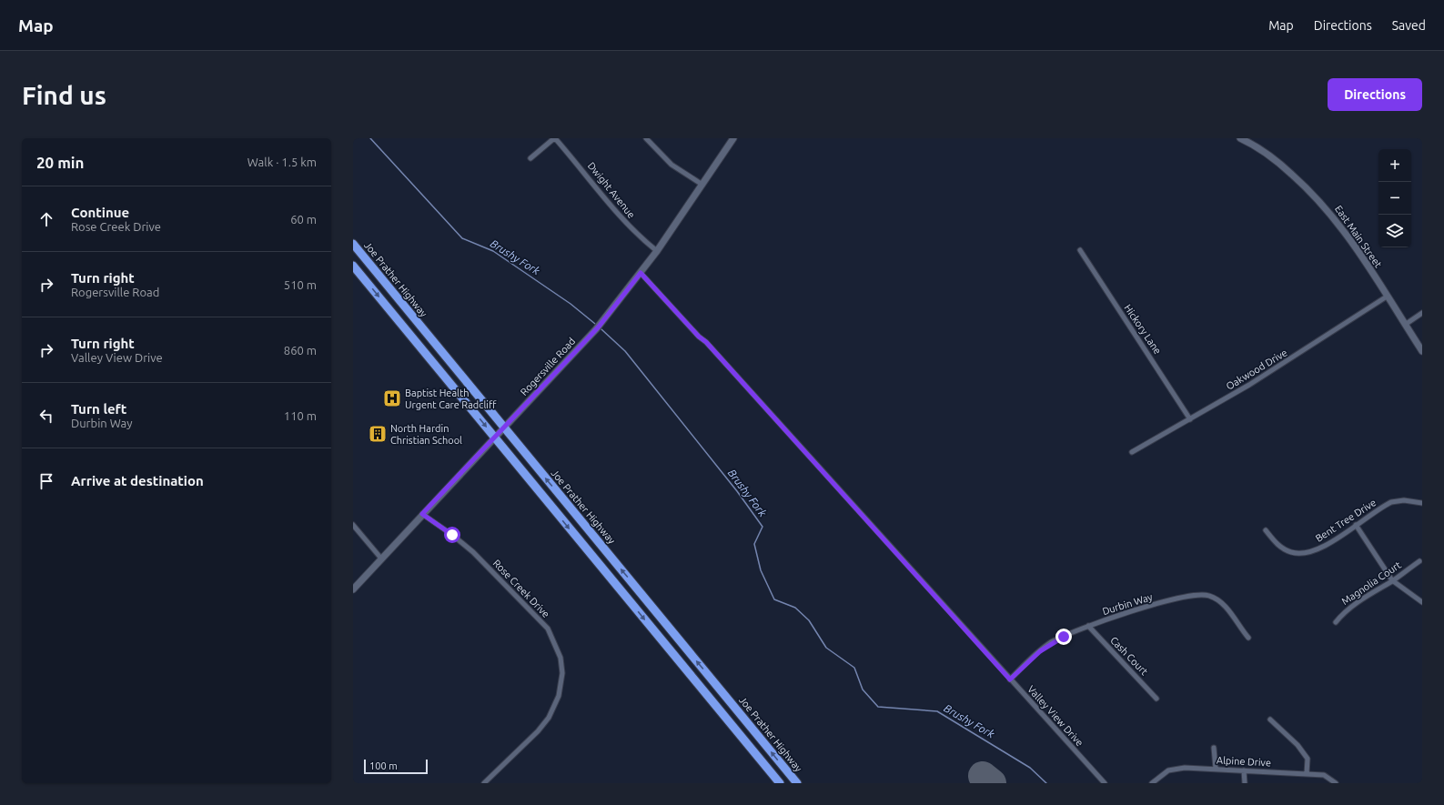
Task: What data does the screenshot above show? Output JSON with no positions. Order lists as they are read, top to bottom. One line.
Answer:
{"streets":{"highway":["Joe Prather Highway"],"street":["Dwight Avenue","East Main Street","Hickory Lane","Rogersville Road","Oakwood Drive","Bent Tree Drive","Magnolia Court","Rose Creek Drive","Durbin Way","Cash Court","Valley View Drive","Alpine Drive"]},"crossings":[["Dwight Avenue","Rogersville Road"],["East Main Street","Oakwood Drive"],["Joe Prather Highway","Rogersville Road"],["Hickory Lane","Oakwood Drive"],["Rogersville Road","Rose Creek Drive"],["Rogersville Road","Valley View Drive"],["Durbin Way","Cash Court"],["Durbin Way","Valley View Drive"]],"water":["Brushy Fork"],"places":{"hospital":["Baptist Health Urgent Care Radcliff"],"building":["North Hardin Christian School"]},"scale_bar":"100 m","page":{"header":"Map","nav":["Map","Directions","Saved"],"buttons":"Directions","title":"Find us","heading":["20 min","Walk · 1.5 km"],"map_buttons":["+","−"],"list":[["Continue","Rose Creek Drive","60 m"],["Turn right","Rogersville Road","510 m"],["Turn right","Valley View Drive","860 m"],["Turn left","Durbin Way","110 m"],"Arrive at destination"],"scale":"100 m"}}
